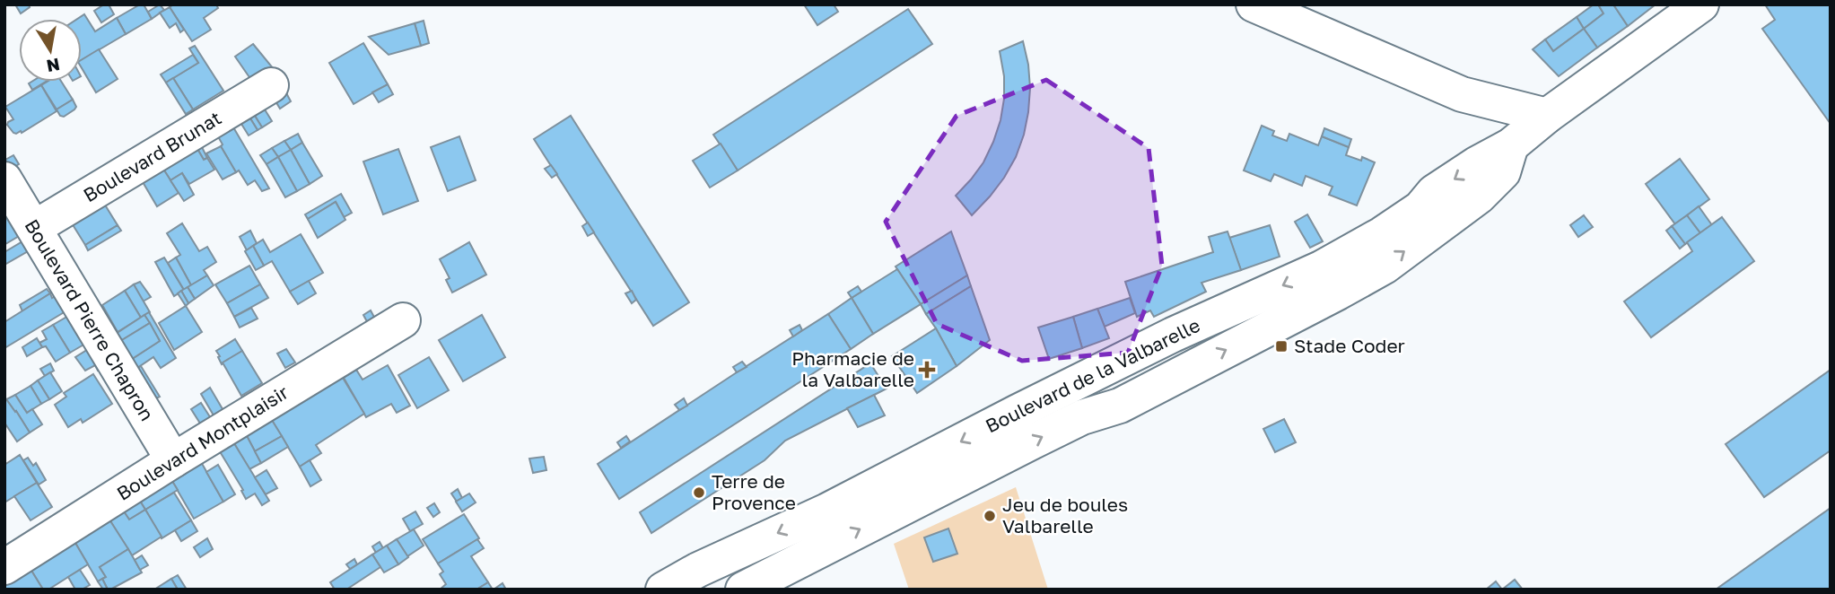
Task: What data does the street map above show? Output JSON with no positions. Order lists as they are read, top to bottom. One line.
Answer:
{"streets":{"street":["Boulevard Brunat","Boulevard Pierre Chapron","Boulevard de la Valbarelle","Boulevard Montplaisir"]},"crossings":[["Boulevard Brunat","Boulevard Pierre Chapron"],["Boulevard Pierre Chapron","Boulevard Montplaisir"]],"places":{"transit":["Stade Coder"],"health":["Pharmacie de la Valbarelle"],"other":["Terre de Provence","Jeu de boules Valbarelle"]},"north":"bottom"}
